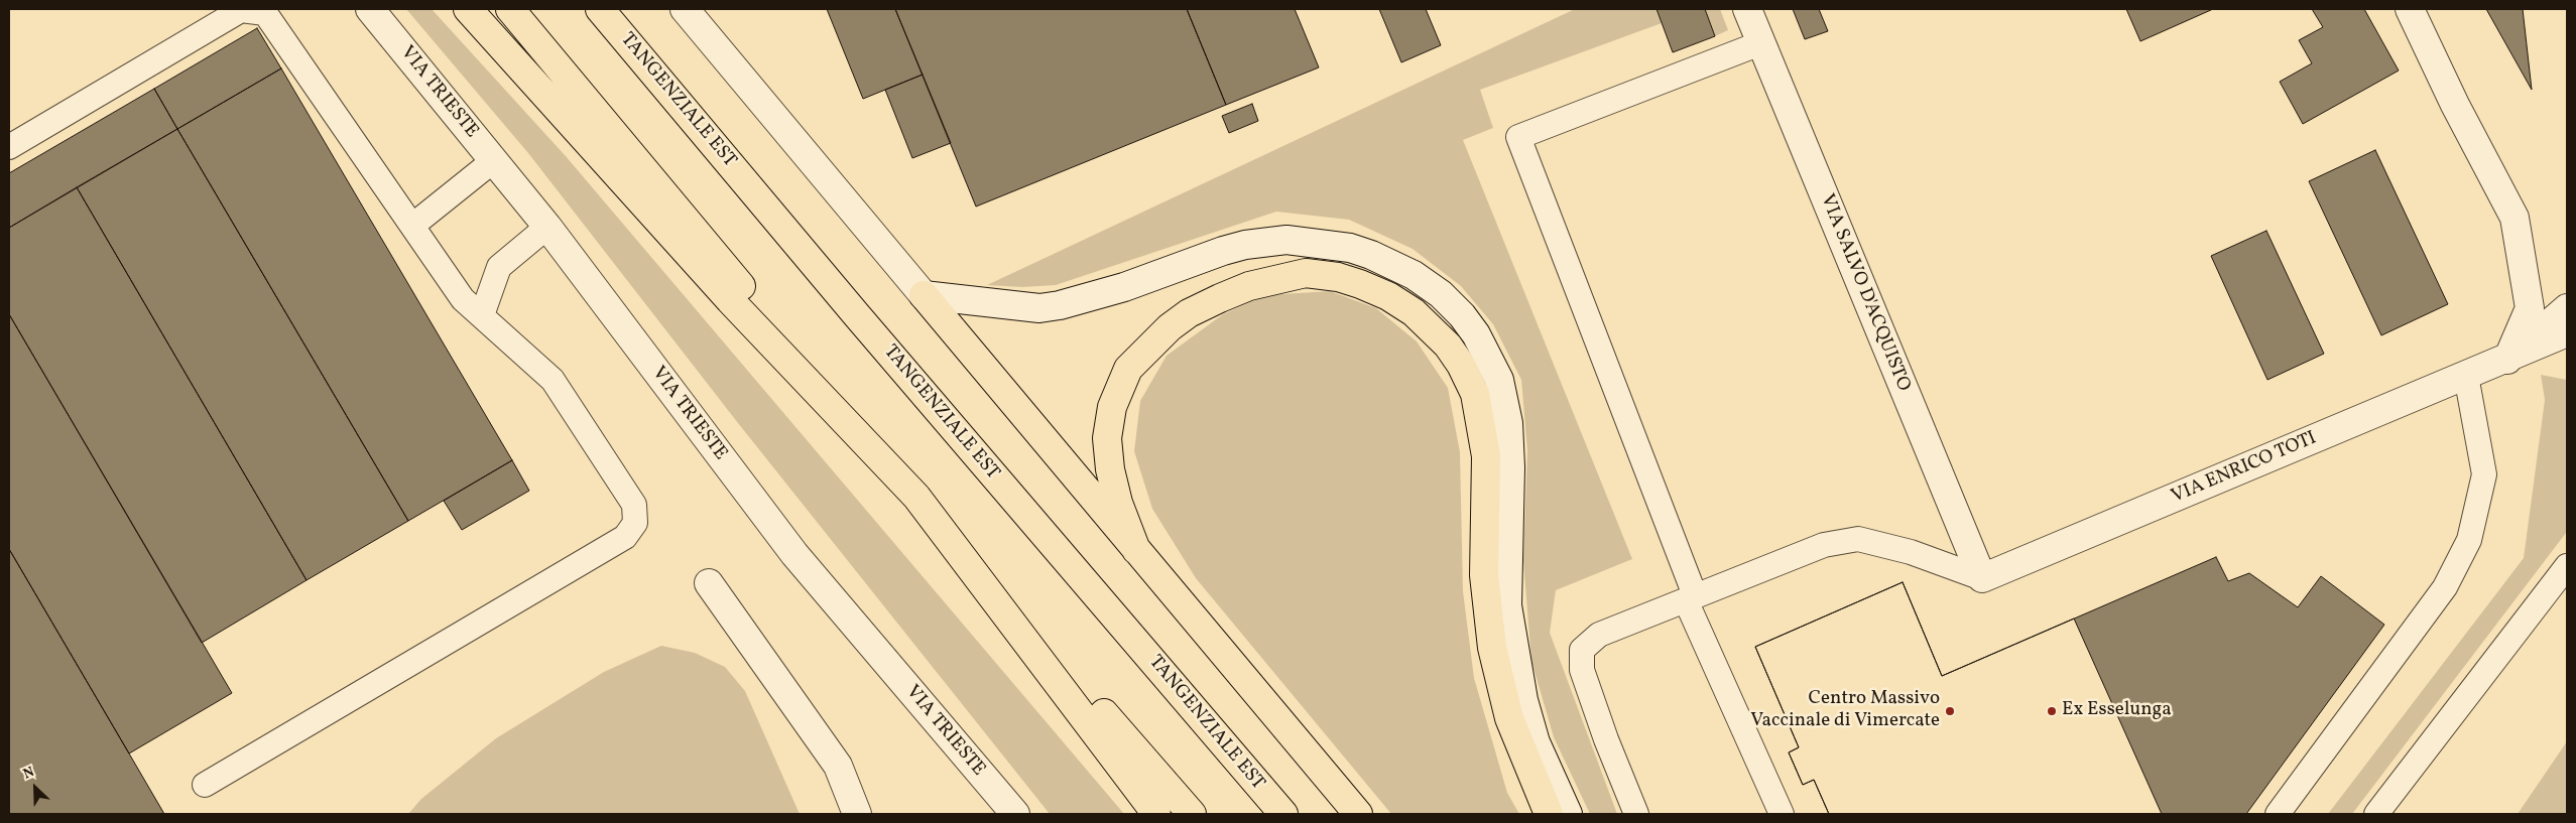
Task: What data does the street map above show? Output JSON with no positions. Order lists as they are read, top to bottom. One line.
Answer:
{"streets":{"highway":["TANGENZIALE EST"],"street":["VIA TRIESTE","VIA SALVO D'ACQUISTO","VIA ENRICO TOTI"]},"crossings":[["VIA SALVO D'ACQUISTO","VIA ENRICO TOTI"]],"places":["Centro Massivo Vaccinale di Vimercate","Ex Esselunga"],"north":"top left"}
